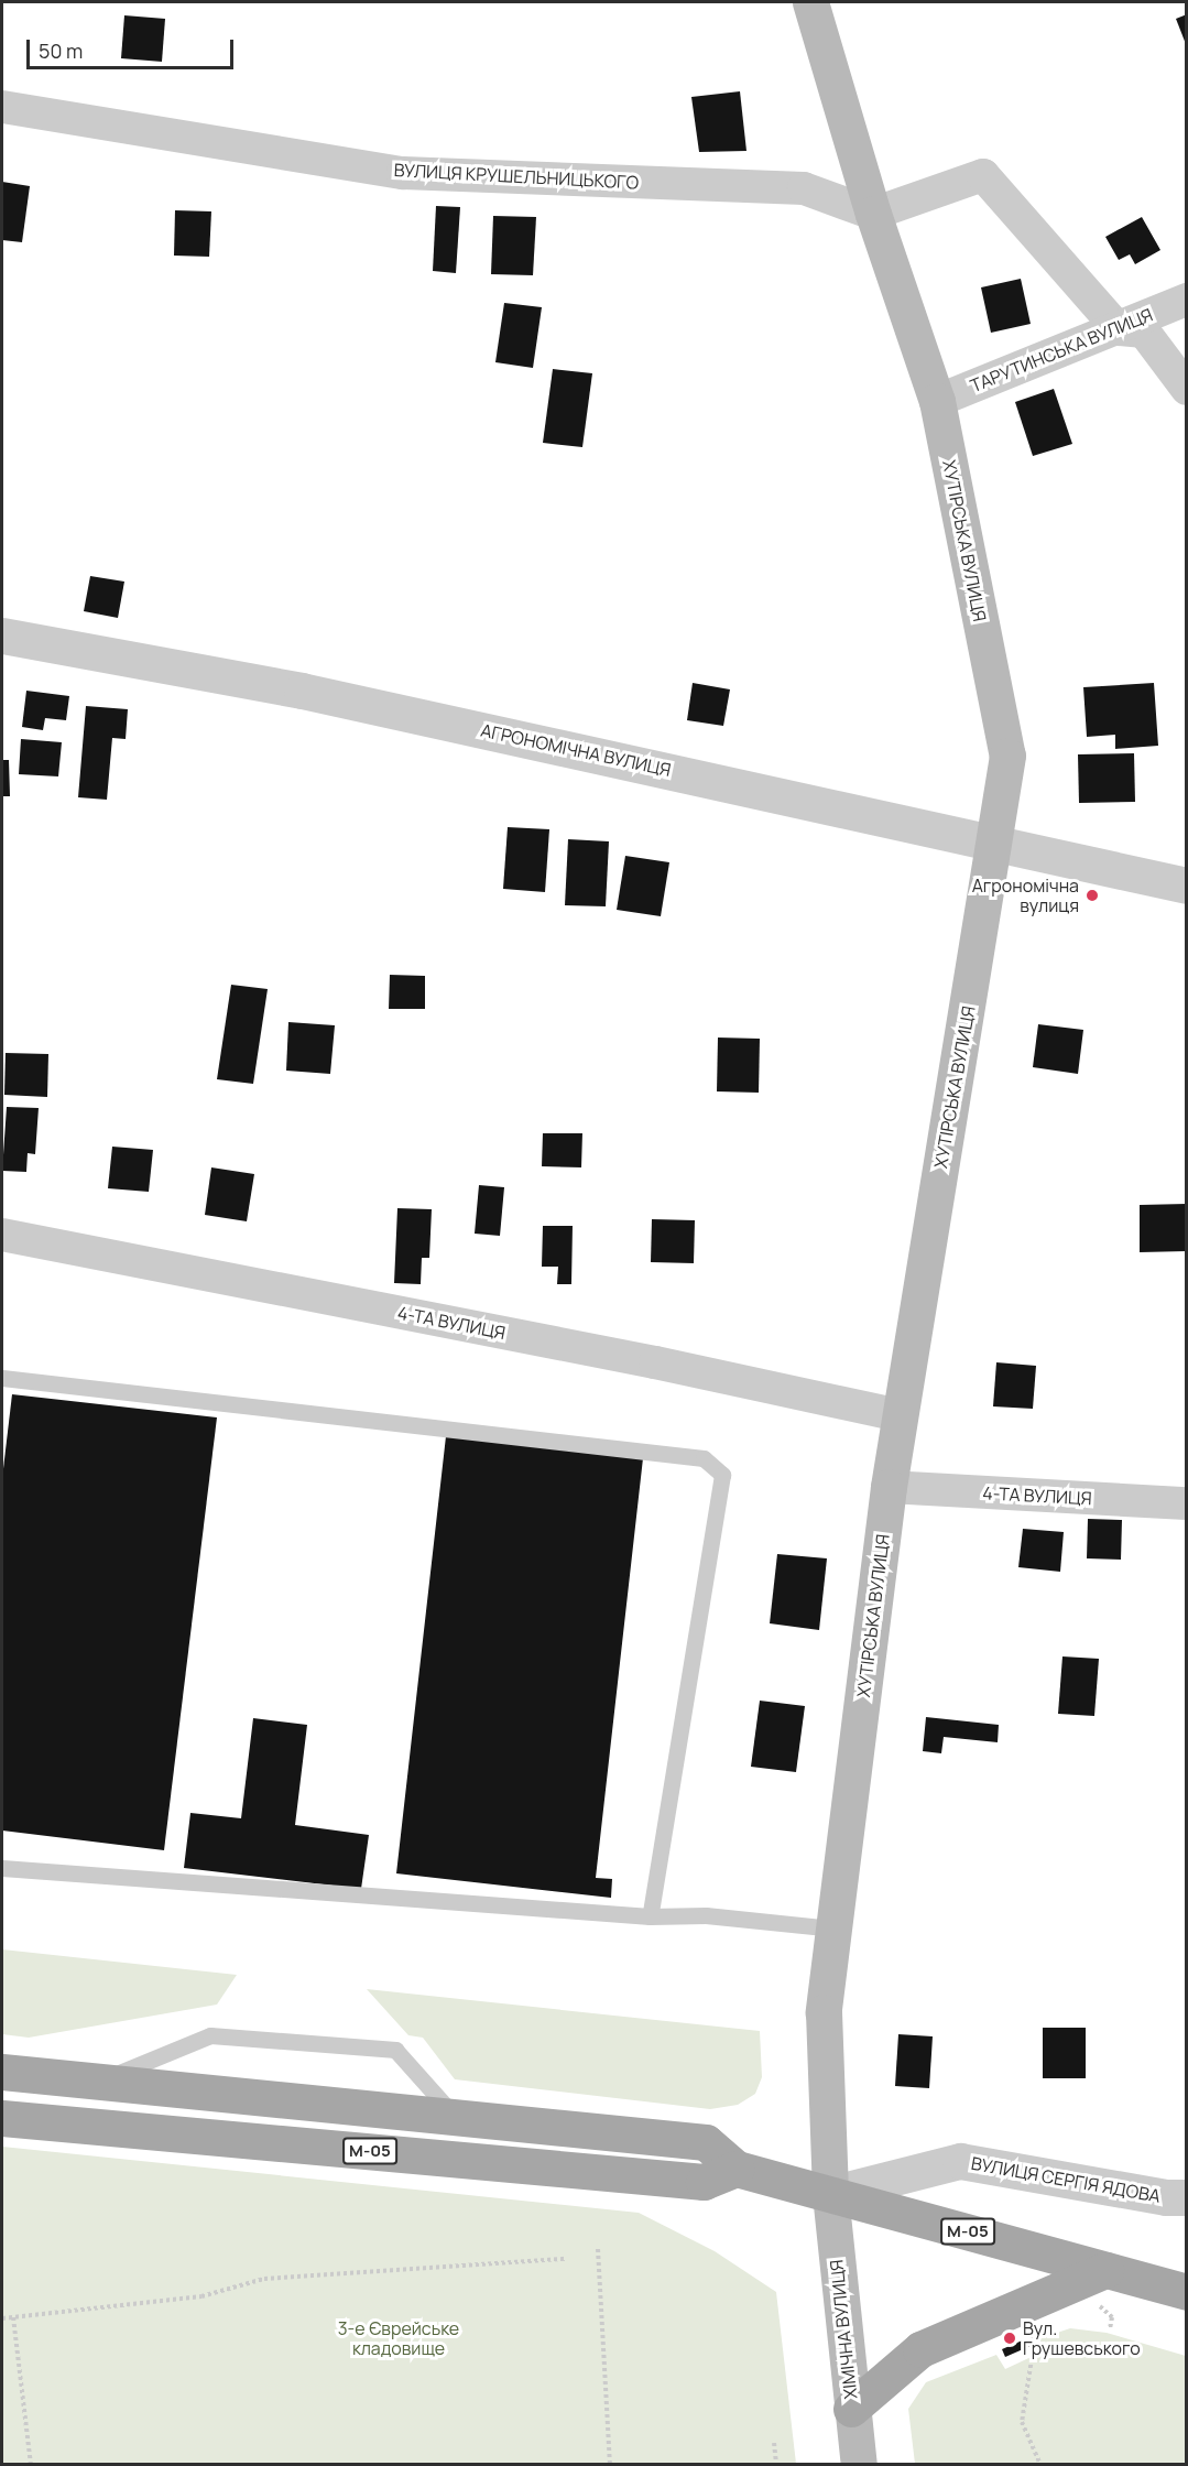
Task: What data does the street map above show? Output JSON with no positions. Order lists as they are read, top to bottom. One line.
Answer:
{"streets":{"main road":["ХУТІРСЬКА ВУЛИЦЯ","М-05","ХІМІЧНА ВУЛИЦЯ"],"street":["ВУЛИЦЯ КРУШЕЛЬНИЦЬКОГО","ТАРУТИНСЬКА ВУЛИЦЯ","АГРОНОМІЧНА ВУЛИЦЯ","4-ТА ВУЛИЦЯ","ВУЛИЦЯ СЕРГІЯ ЯДОВА"]},"crossings":[["ВУЛИЦЯ КРУШЕЛЬНИЦЬКОГО","ХУТІРСЬКА ВУЛИЦЯ"],["ТАРУТИНСЬКА ВУЛИЦЯ","ХУТІРСЬКА ВУЛИЦЯ"],["ХУТІРСЬКА ВУЛИЦЯ","АГРОНОМІЧНА ВУЛИЦЯ"],["ХУТІРСЬКА ВУЛИЦЯ","4-ТА ВУЛИЦЯ"],["ХУТІРСЬКА ВУЛИЦЯ","М-05"],["ХУТІРСЬКА ВУЛИЦЯ","ВУЛИЦЯ СЕРГІЯ ЯДОВА"],["ХУТІРСЬКА ВУЛИЦЯ","ХІМІЧНА ВУЛИЦЯ"],["М-05","ВУЛИЦЯ СЕРГІЯ ЯДОВА"],["М-05","ХІМІЧНА ВУЛИЦЯ"],["ВУЛИЦЯ СЕРГІЯ ЯДОВА","ХІМІЧНА ВУЛИЦЯ"]],"parks":["3-е Єврейське кладовище"],"places":["Агрономічна вулиця","Вул. Грушевського"],"scale_bar":"50 m"}
